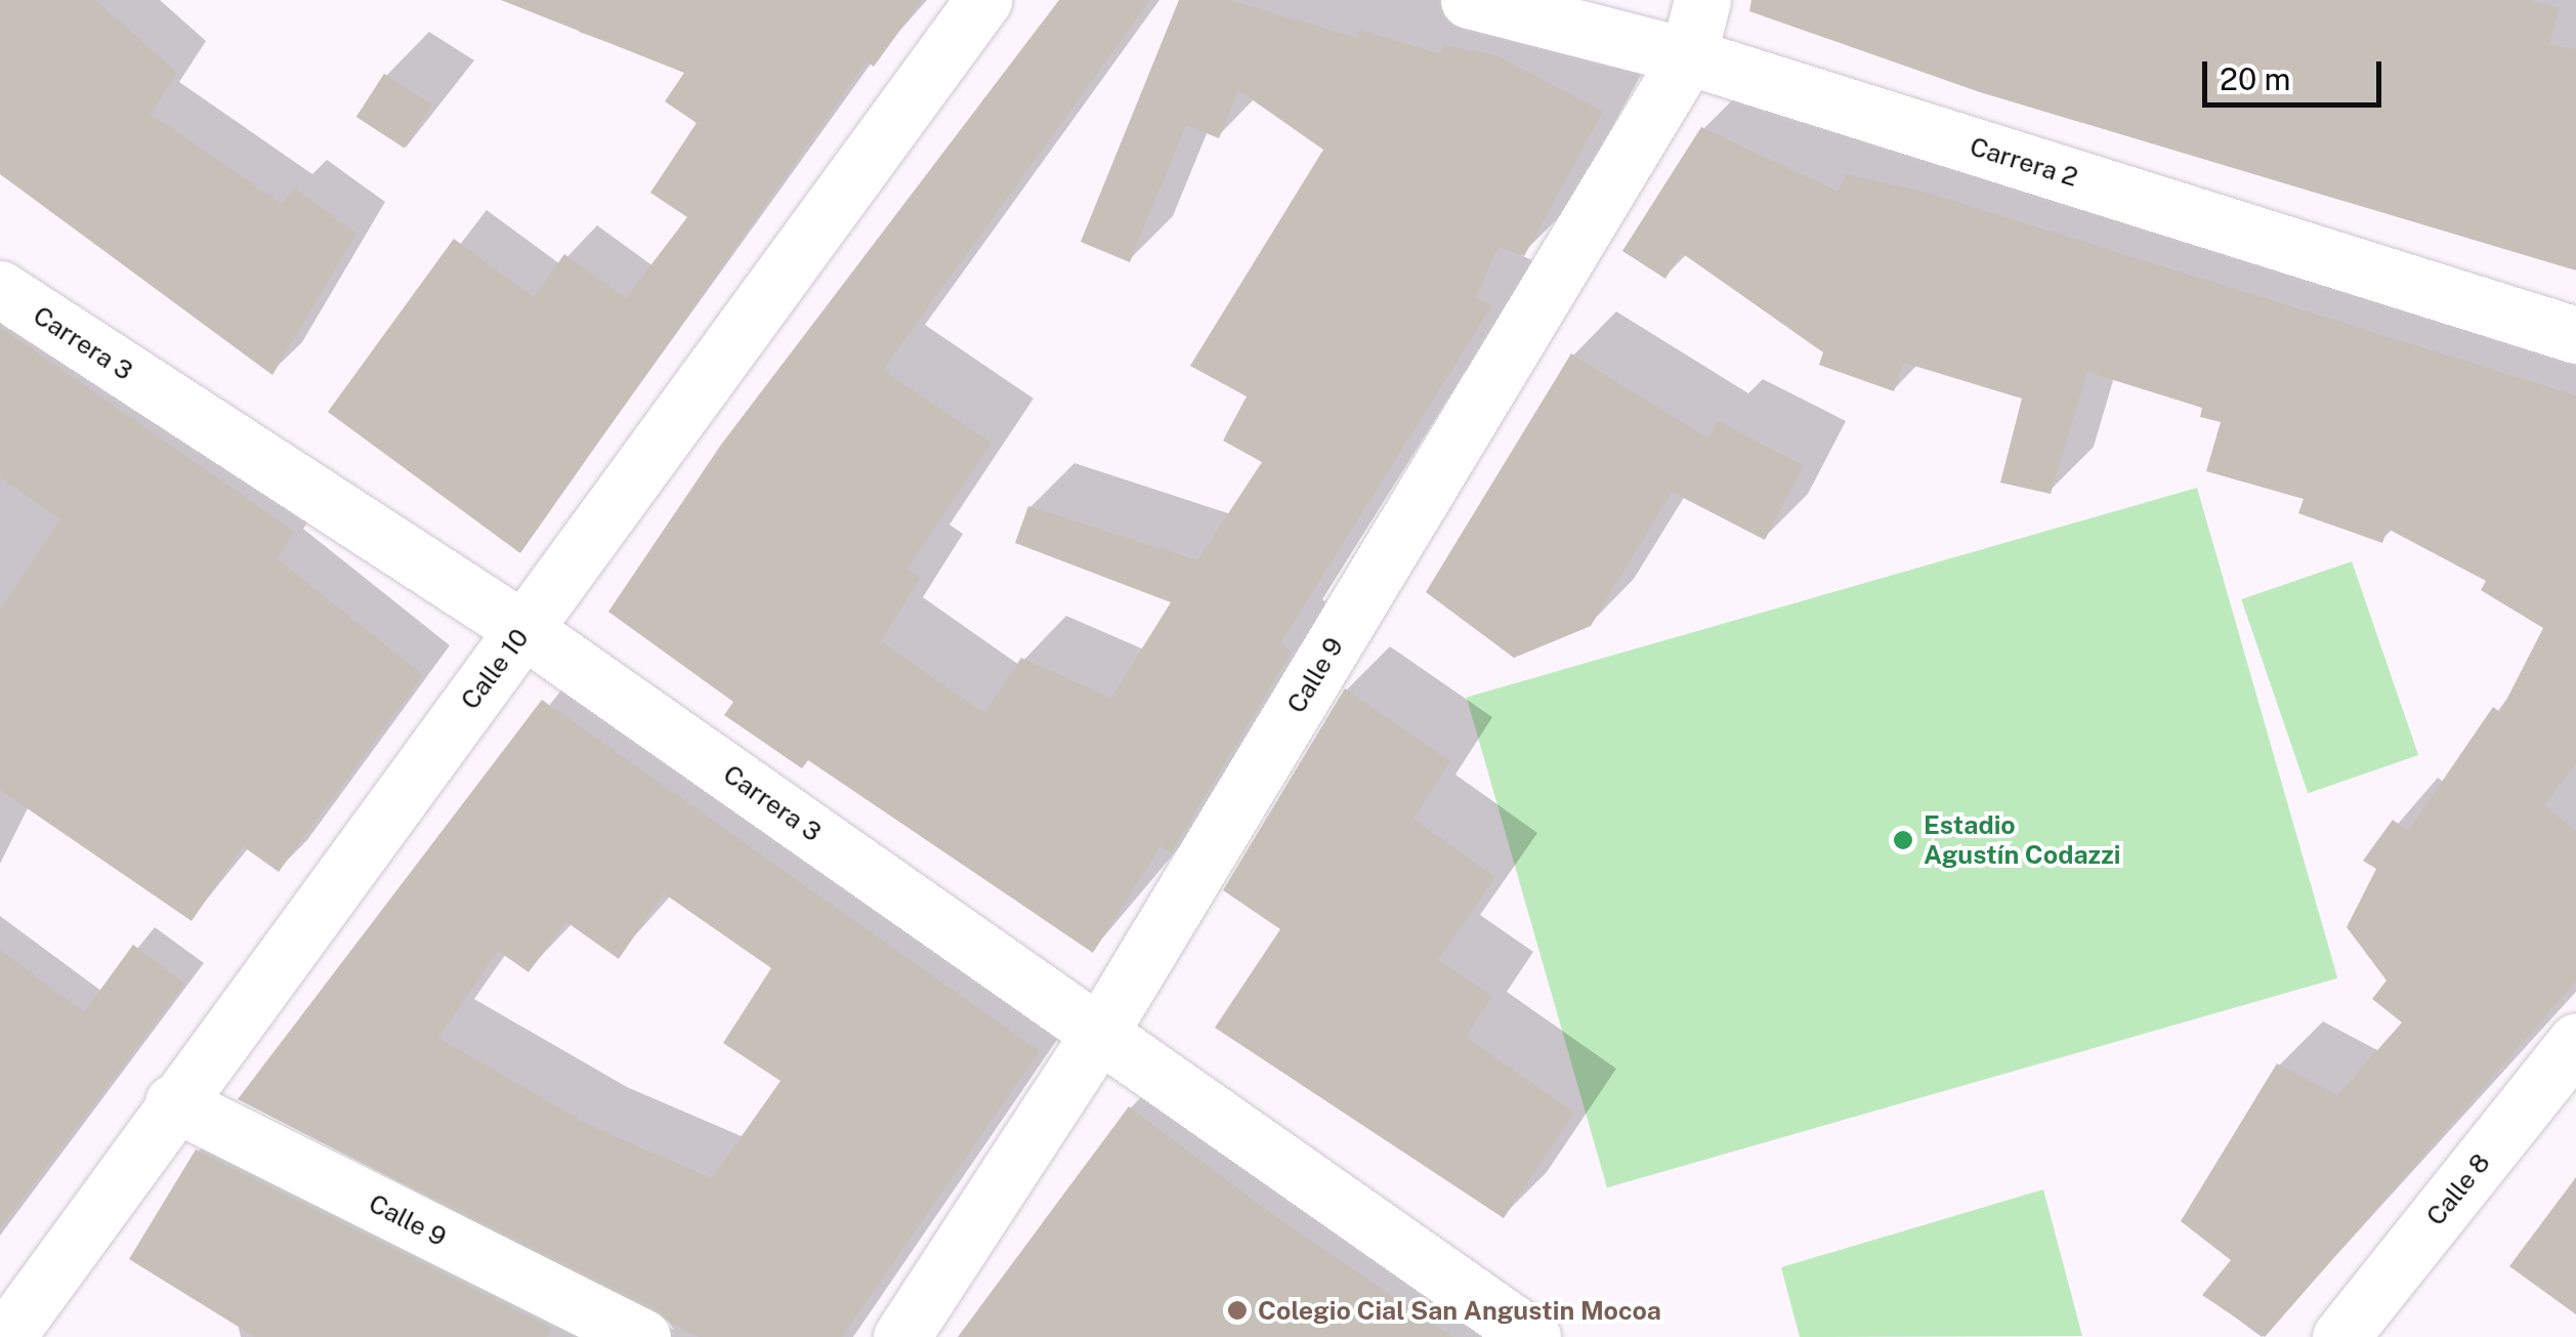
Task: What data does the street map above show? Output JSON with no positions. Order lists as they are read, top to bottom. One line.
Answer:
{"streets":{"street":["Carrera 2","Carrera 3","Calle 10","Calle 9","Calle 8"]},"crossings":[["Carrera 2","Calle 9"],["Carrera 3","Calle 10"],["Carrera 3","Calle 9"],["Calle 10","Calle 9"]],"places":["Estadio Agustín Codazzi","Colegio Cial San Angustin Mocoa"],"scale_bar":"20 m"}
